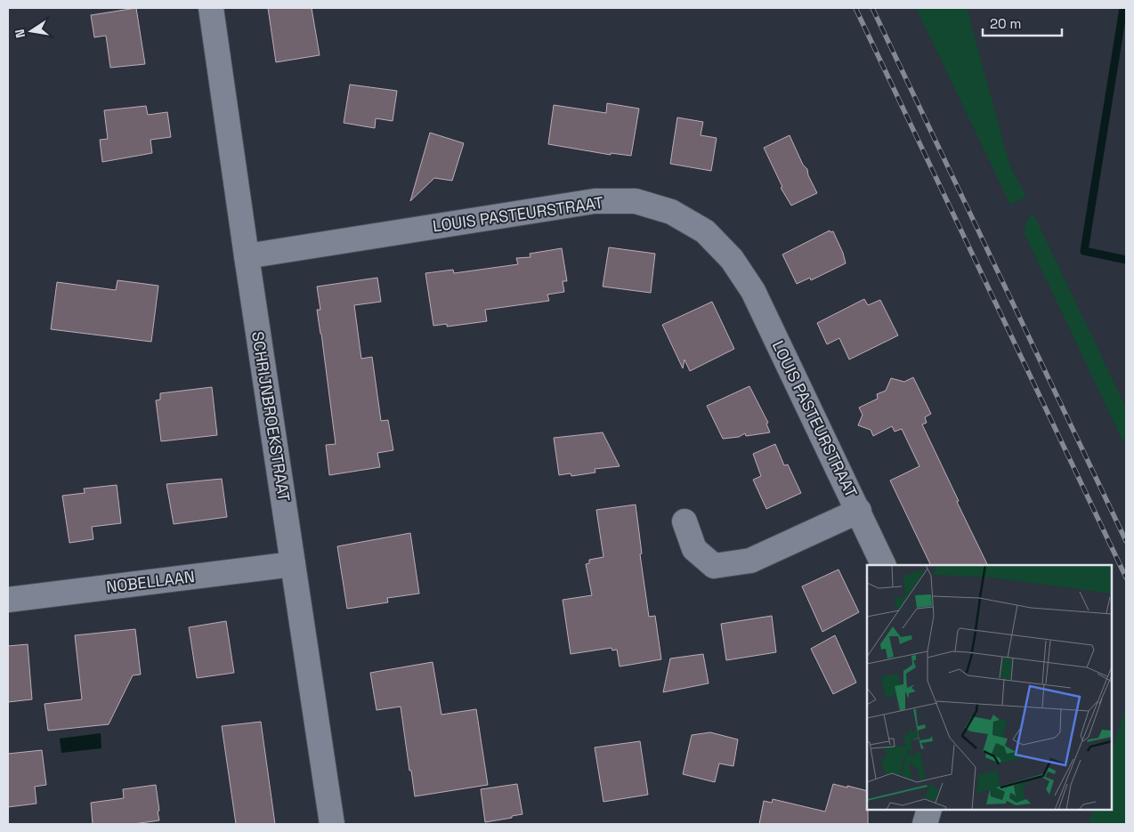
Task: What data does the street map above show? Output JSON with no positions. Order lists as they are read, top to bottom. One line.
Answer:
{"streets":{"street":["LOUIS PASTEURSTRAAT","SCHRIJNBROEKSTRAAT","NOBELLAAN"]},"crossings":[["LOUIS PASTEURSTRAAT","SCHRIJNBROEKSTRAAT"],["SCHRIJNBROEKSTRAAT","NOBELLAAN"]],"scale_bar":"20 m","north":"left"}
